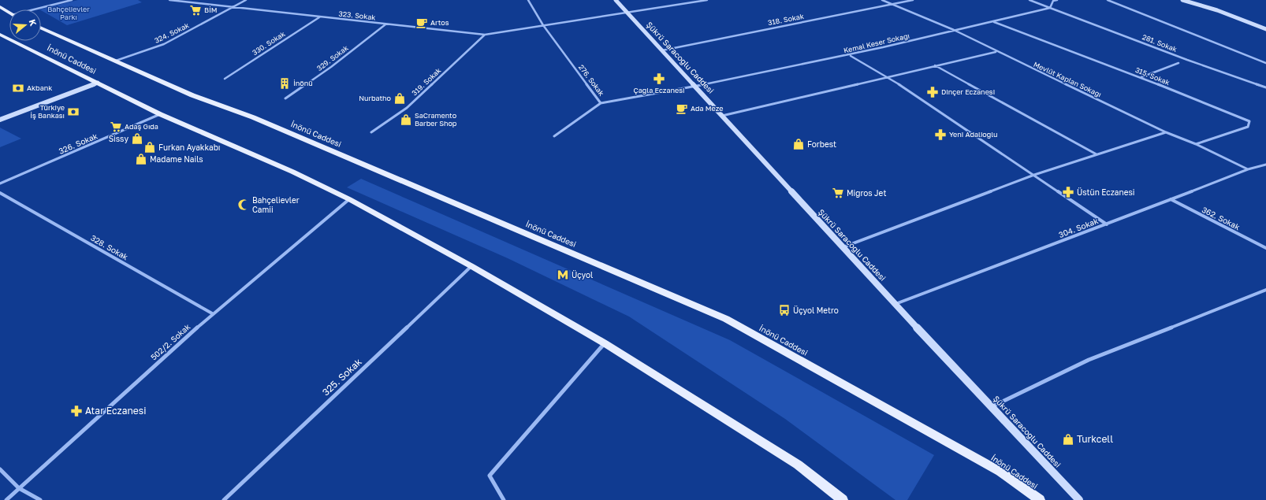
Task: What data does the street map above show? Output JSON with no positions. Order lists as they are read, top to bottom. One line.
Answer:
{"streets":{"main road":["İnönü Caddesi"],"street":["323. Sokak","318. Sokak","324. Sokak","330. Sokak","Kemal Keser Sokağı","281. Sokak","Şükrü Saracoğlu Caddesi","329. Sokak","315. Sokak","Mevlüt Kaplan Sokağı","276. Sokak","319. Sokak","326. Sokak","362. Sokak","304. Sokak","328. Sokak","502/2. Sokak","325. Sokak"]},"crossings":[["323. Sokak","324. Sokak"],["323. Sokak","330. Sokak"],["323. Sokak","Şükrü Saracoğlu Caddesi"],["323. Sokak","329. Sokak"],["323. Sokak","276. Sokak"],["323. Sokak","319. Sokak"],["318. Sokak","Şükrü Saracoğlu Caddesi"],["318. Sokak","Mevlüt Kaplan Sokağı"],["324. Sokak","İnönü Caddesi"],["Kemal Keser Sokağı","281. Sokak"],["Kemal Keser Sokağı","Şükrü Saracoğlu Caddesi"],["Kemal Keser Sokağı","315. Sokak"],["Kemal Keser Sokağı","Mevlüt Kaplan Sokağı"],["Kemal Keser Sokağı","276. Sokak"],["Şükrü Saracoğlu Caddesi","276. Sokak"],["Şükrü Saracoğlu Caddesi","304. Sokak"],["İnönü Caddesi","326. Sokak"],["İnönü Caddesi","502/2. Sokak"],["İnönü Caddesi","325. Sokak"],["315. Sokak","Mevlüt Kaplan Sokağı"],["Mevlüt Kaplan Sokağı","304. Sokak"],["362. Sokak","304. Sokak"],["328. Sokak","502/2. Sokak"]],"parks":["Bahçelievler Parkı"],"places":{"supermarket":["BİM","Adaş Gıda","Migros Jet"],"cafe":["Artos","Ada Meze"],"pharmacy":["Çağla Eczanesi","Dinçer Eczanesi","Yeni Adalioğlu","Üstün Eczanesi","Atar Eczanesi"],"building":["İnönü"],"bank":["Akbank","Türkiye İş Bankası"],"shop":["Nurbatho","SaCramento Barber Shop","Sissy","Forbest","Furkan Ayakkabı","Madame Nails","Turkcell"],"mosque":["Bahçelievler Camii"],"metro station":["Üçyol"],"bus stop":["Üçyol Metro"]},"north":"right"}
